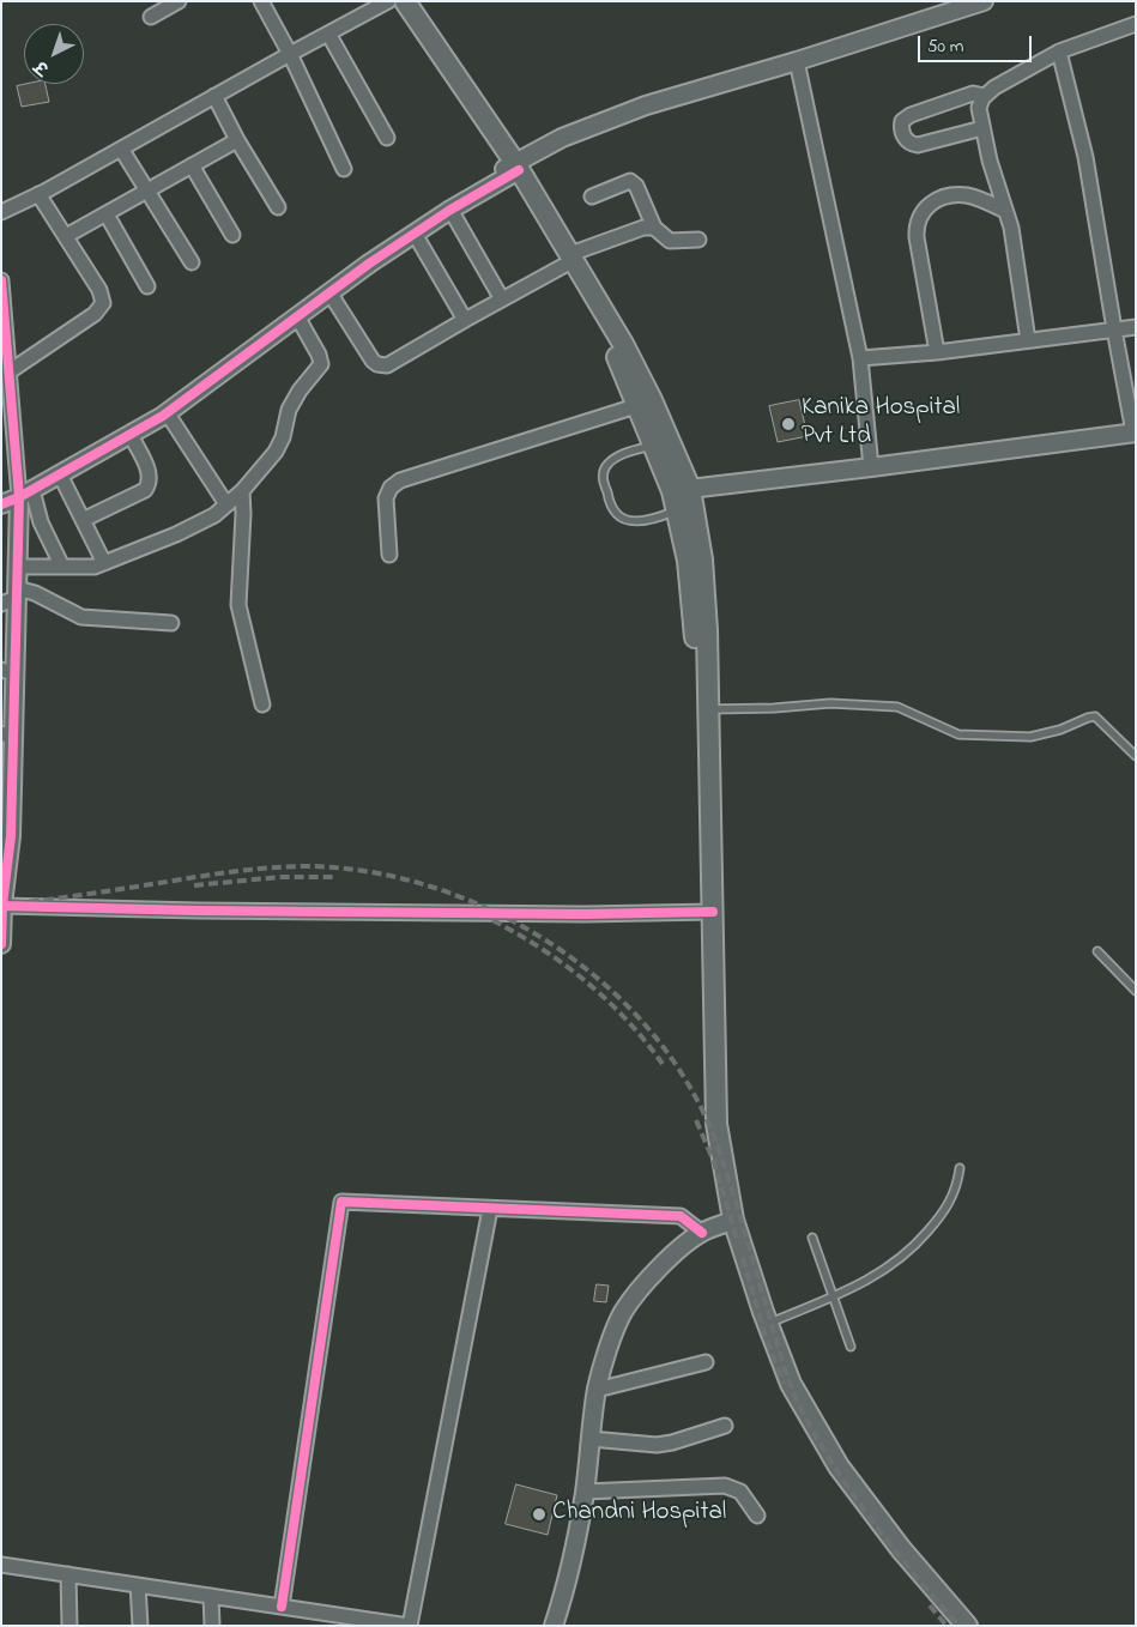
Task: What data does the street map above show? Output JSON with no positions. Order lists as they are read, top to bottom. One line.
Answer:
{"places":["Kanika Hospital Pvt Ltd","Chandni Hospital"],"scale_bar":"50 m","north":"bottom left"}
